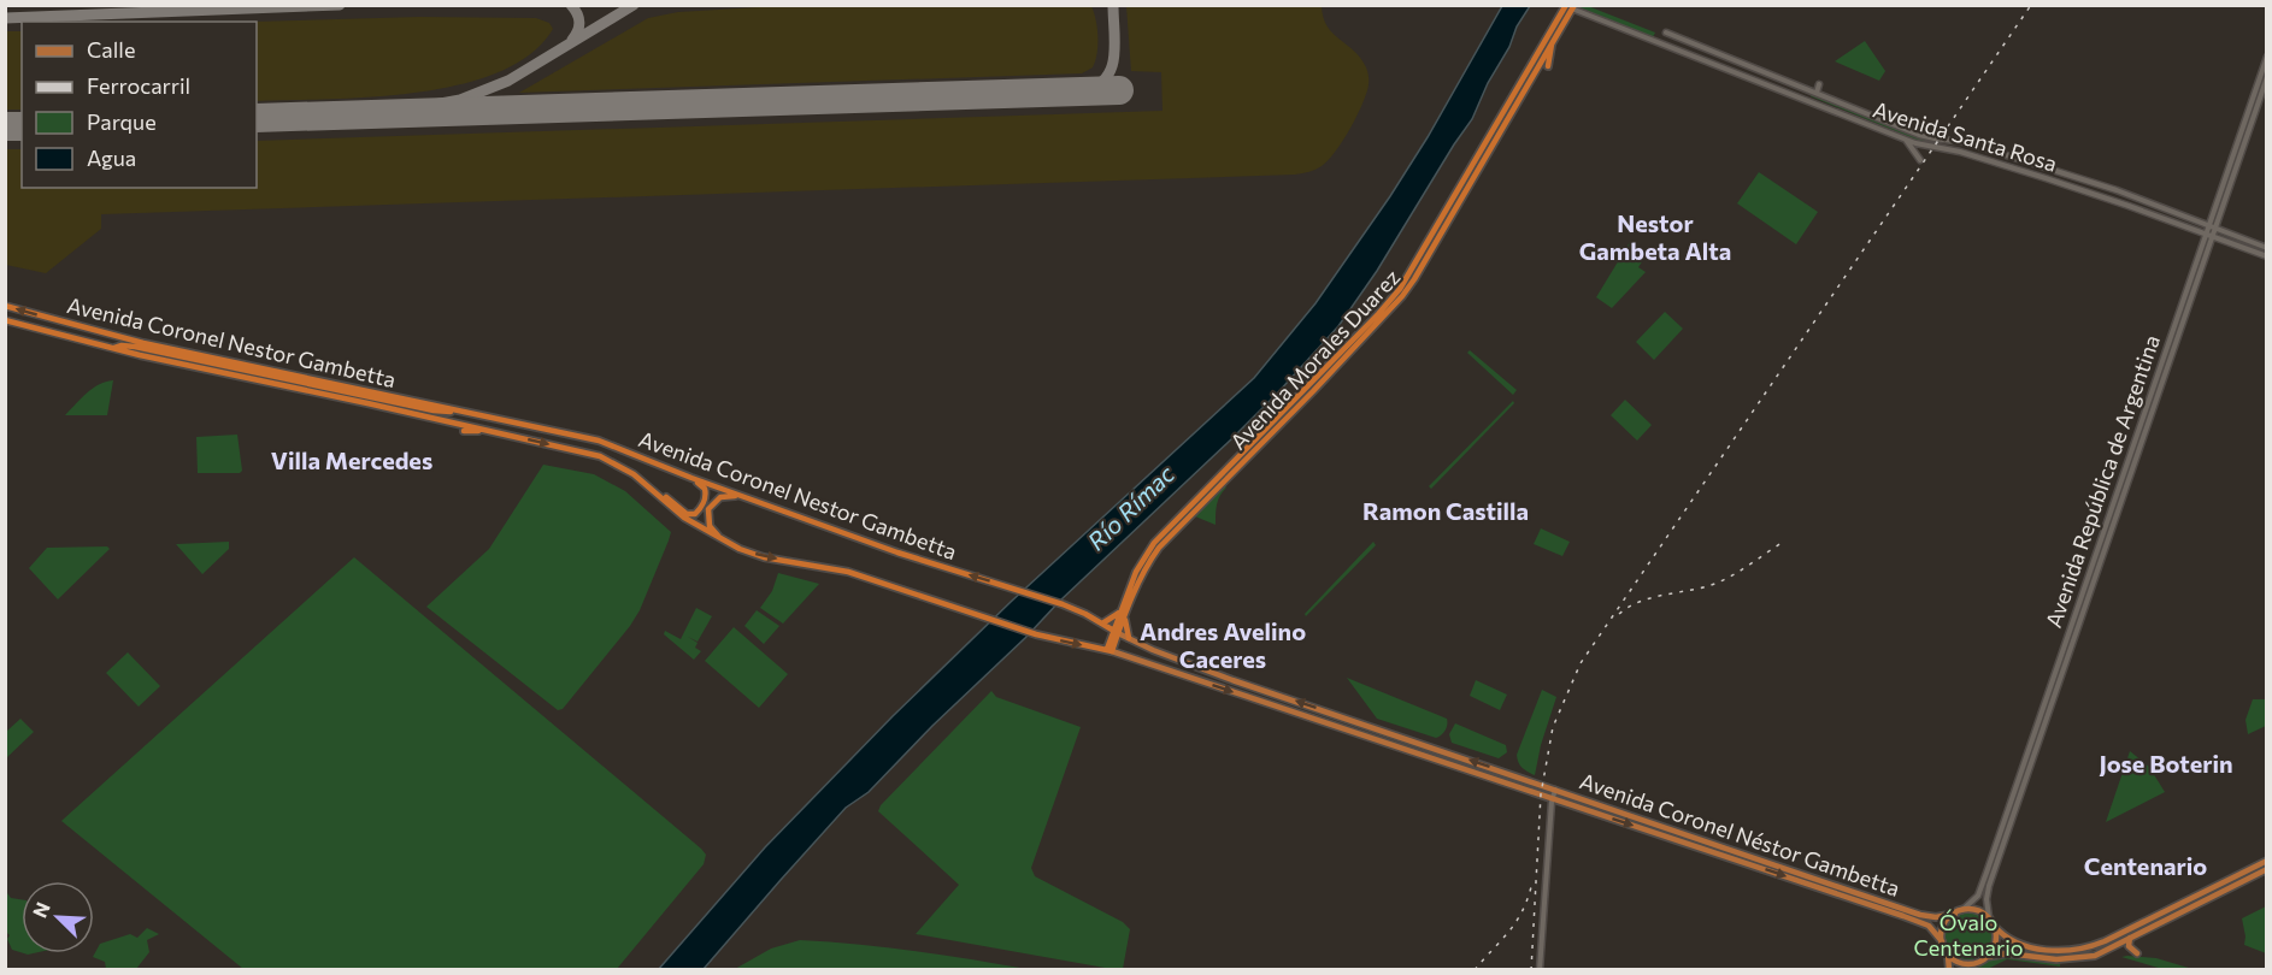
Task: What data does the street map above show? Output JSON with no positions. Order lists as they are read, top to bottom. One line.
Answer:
{"streets":{"highway":["Avenida Coronel Nestor Gambetta","Avenida Morales Duarez"],"main road":["Avenida Santa Rosa","Avenida República de Argentina","Avenida Coronel Néstor Gambetta"]},"crossings":[["Avenida Santa Rosa","Avenida Morales Duarez"],["Avenida Santa Rosa","Avenida República de Argentina"],["Avenida Coronel Nestor Gambetta","Avenida Morales Duarez"],["Avenida Coronel Nestor Gambetta","Avenida Coronel Néstor Gambetta"],["Avenida República de Argentina","Avenida Coronel Néstor Gambetta"]],"districts":["Nestor Gambeta Alta","Villa Mercedes","Ramon Castilla","Andres Avelino Caceres","Jose Boterin","Centenario"],"water":["Río Rímac"],"parks":["Óvalo Centenario"],"legend":["Calle","Ferrocarril","Parque","Agua"],"north":"top left"}
